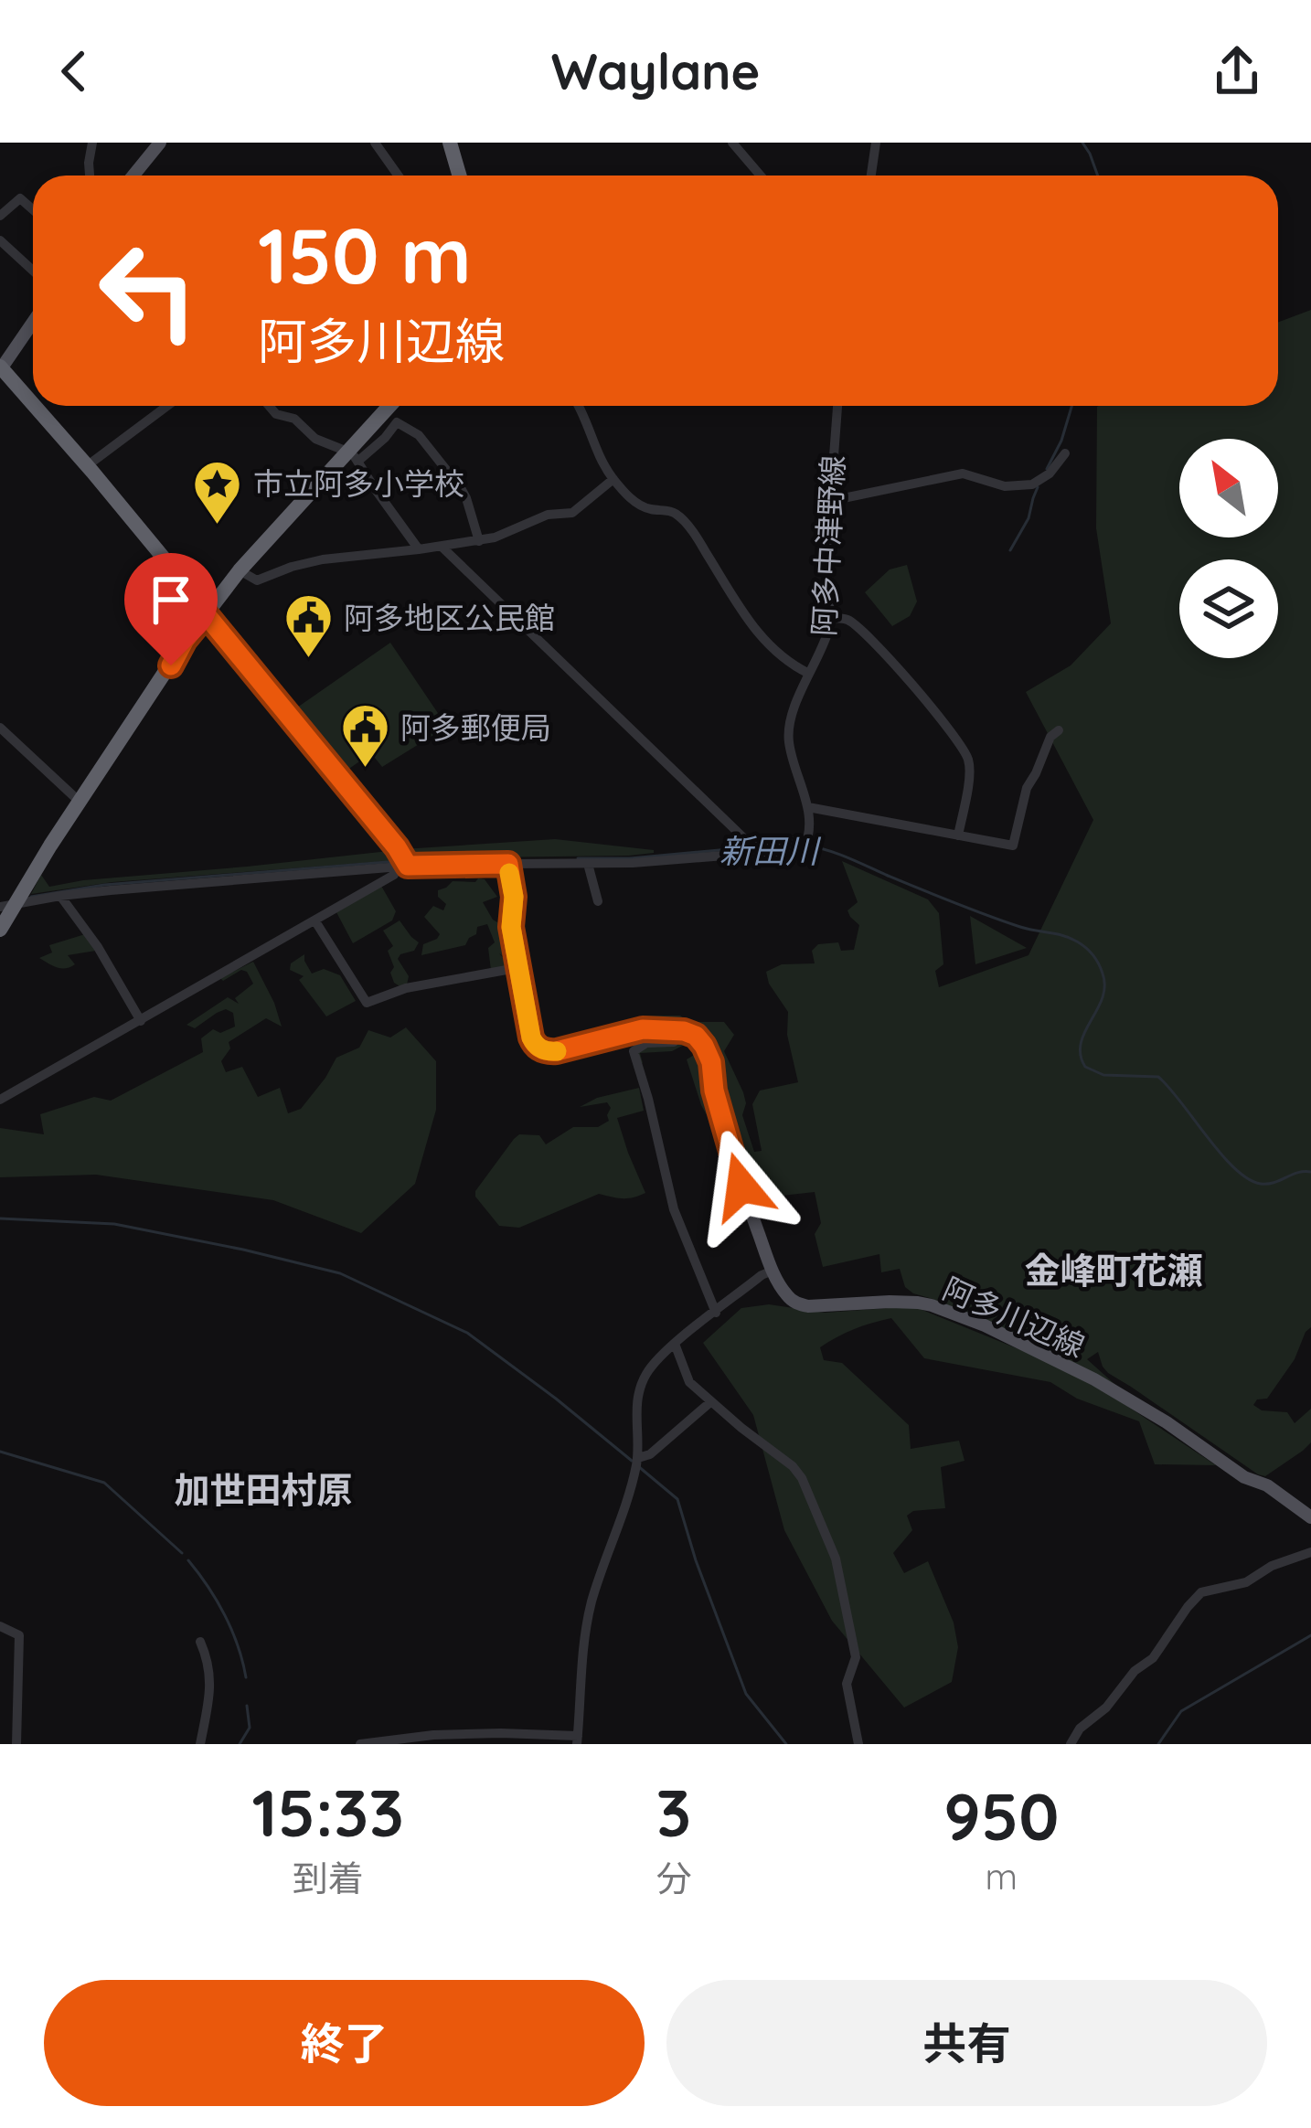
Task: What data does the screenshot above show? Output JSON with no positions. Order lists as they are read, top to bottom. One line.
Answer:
{"streets":{"main road":["阿多川辺線"],"street":["阿多中津野線"]},"districts":["金峰町花瀬","加世田村原"],"water":["新田川"],"places":{"place":["市立阿多小学校"],"public building":["阿多地区公民館","阿多郵便局"]},"north":"top left","page":{"header":"Waylane","turn":["150 m","阿多川辺線"],"eta":["15:33","到着","3","分","950","m"],"buttons":["終了","共有"]}}
